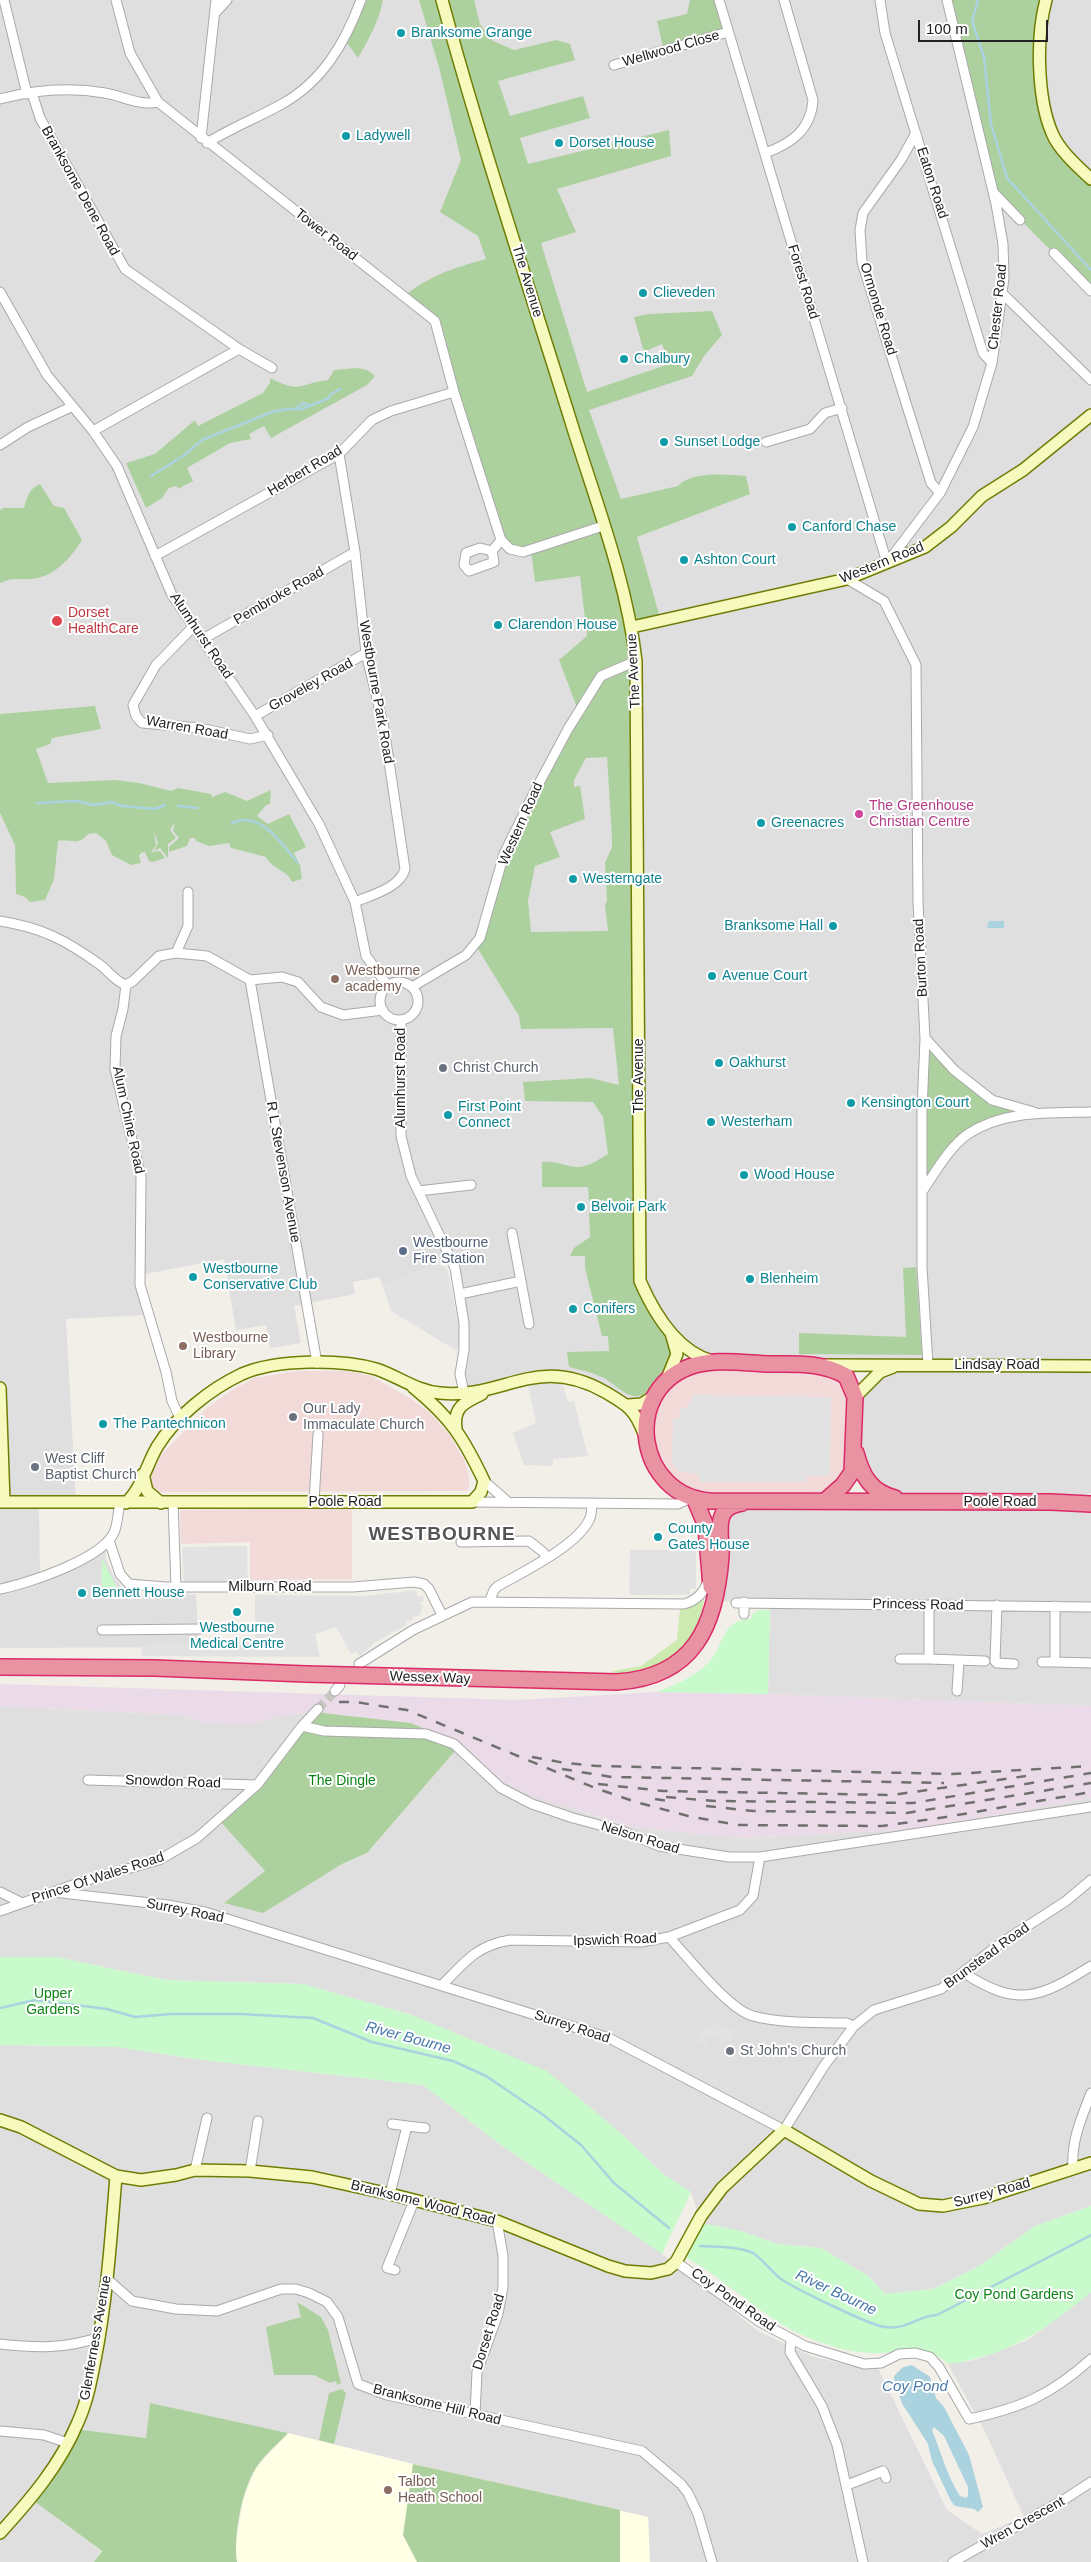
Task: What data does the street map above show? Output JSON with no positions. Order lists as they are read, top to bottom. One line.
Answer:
{"streets":{"highway":["Poole Road","Wessex Way"],"street":["Wellwood Close","Eaton Road","Branksome Dene Road","Tower Road","The Avenue","Forest Road","Chester Road","Ormonde Road","Herbert Road","Western Road","Pembroke Road","Alumhurst Road","Groveley Road","Westbourne Park Road","Warren Road","Burton Road","Alum Chine Road","R L Stevenson Avenue","Lindsay Road","Milburn Road","Princess Road","Snowdon Road","Nelson Road","Prince Of Wales Road","Surrey Road","Ipswich Road","Brunstead Road","Branksome Wood Road","Coy Pond Road","Dorset Road","Glenferness Avenue","Branksome Hill Road","Wren Crescent"]},"crossings":[["Wellwood Close","Forest Road"],["Eaton Road","Chester Road"],["Eaton Road","Ormonde Road"],["Tower Road","Herbert Road"],["The Avenue","Western Road"],["Forest Road","Chester Road"],["Forest Road","Western Road"],["Chester Road","Ormonde Road"],["Chester Road","Western Road"],["Herbert Road","Alumhurst Road"],["Herbert Road","Westbourne Park Road"],["Western Road","Alumhurst Road"],["Western Road","Burton Road"],["Pembroke Road","Alumhurst Road"],["Pembroke Road","Westbourne Park Road"],["Alumhurst Road","Groveley Road"],["Alumhurst Road","Westbourne Park Road"],["Alumhurst Road","Warren Road"],["Groveley Road","Westbourne Park Road"],["Burton Road","Lindsay Road"],["Poole Road","Wessex Way"],["Snowdon Road","Prince Of Wales Road"],["Nelson Road","Prince Of Wales Road"],["Nelson Road","Ipswich Road"],["Prince Of Wales Road","Surrey Road"],["Surrey Road","Ipswich Road"],["Surrey Road","Brunstead Road"],["Branksome Wood Road","Coy Pond Road"],["Branksome Wood Road","Dorset Road"],["Branksome Wood Road","Glenferness Avenue"],["Dorset Road","Branksome Hill Road"],["Glenferness Avenue","Branksome Hill Road"]],"districts":["WESTBOURNE"],"water":["River Bourne","Coy Pond"],"parks":["The Dingle","Upper Gardens","Coy Pond Gardens"],"places":["Branksome Grange","Ladywell","Dorset House","Clieveden","Chalbury","Sunset Lodge","Canford Chase","Ashton Court","Dorset HealthCare","Clarendon House","The Greenhouse Christian Centre","Greenacres","Westerngate","Branksome Hall","Avenue Court","Westbourne academy","Oakhurst","Christ Church","Kensington Court","First Point Connect","Westerham","Wood House","Belvoir Park","Westbourne Fire Station","Westbourne Conservative Club","Blenheim","Conifers","Westbourne Library","Our Lady Immaculate Church","The Pantechnicon","West Cliff Baptist Church","County Gates House","Bennett House","Westbourne Medical Centre","St John's Church","Talbot Heath School"],"scale_bar":"100 m"}
